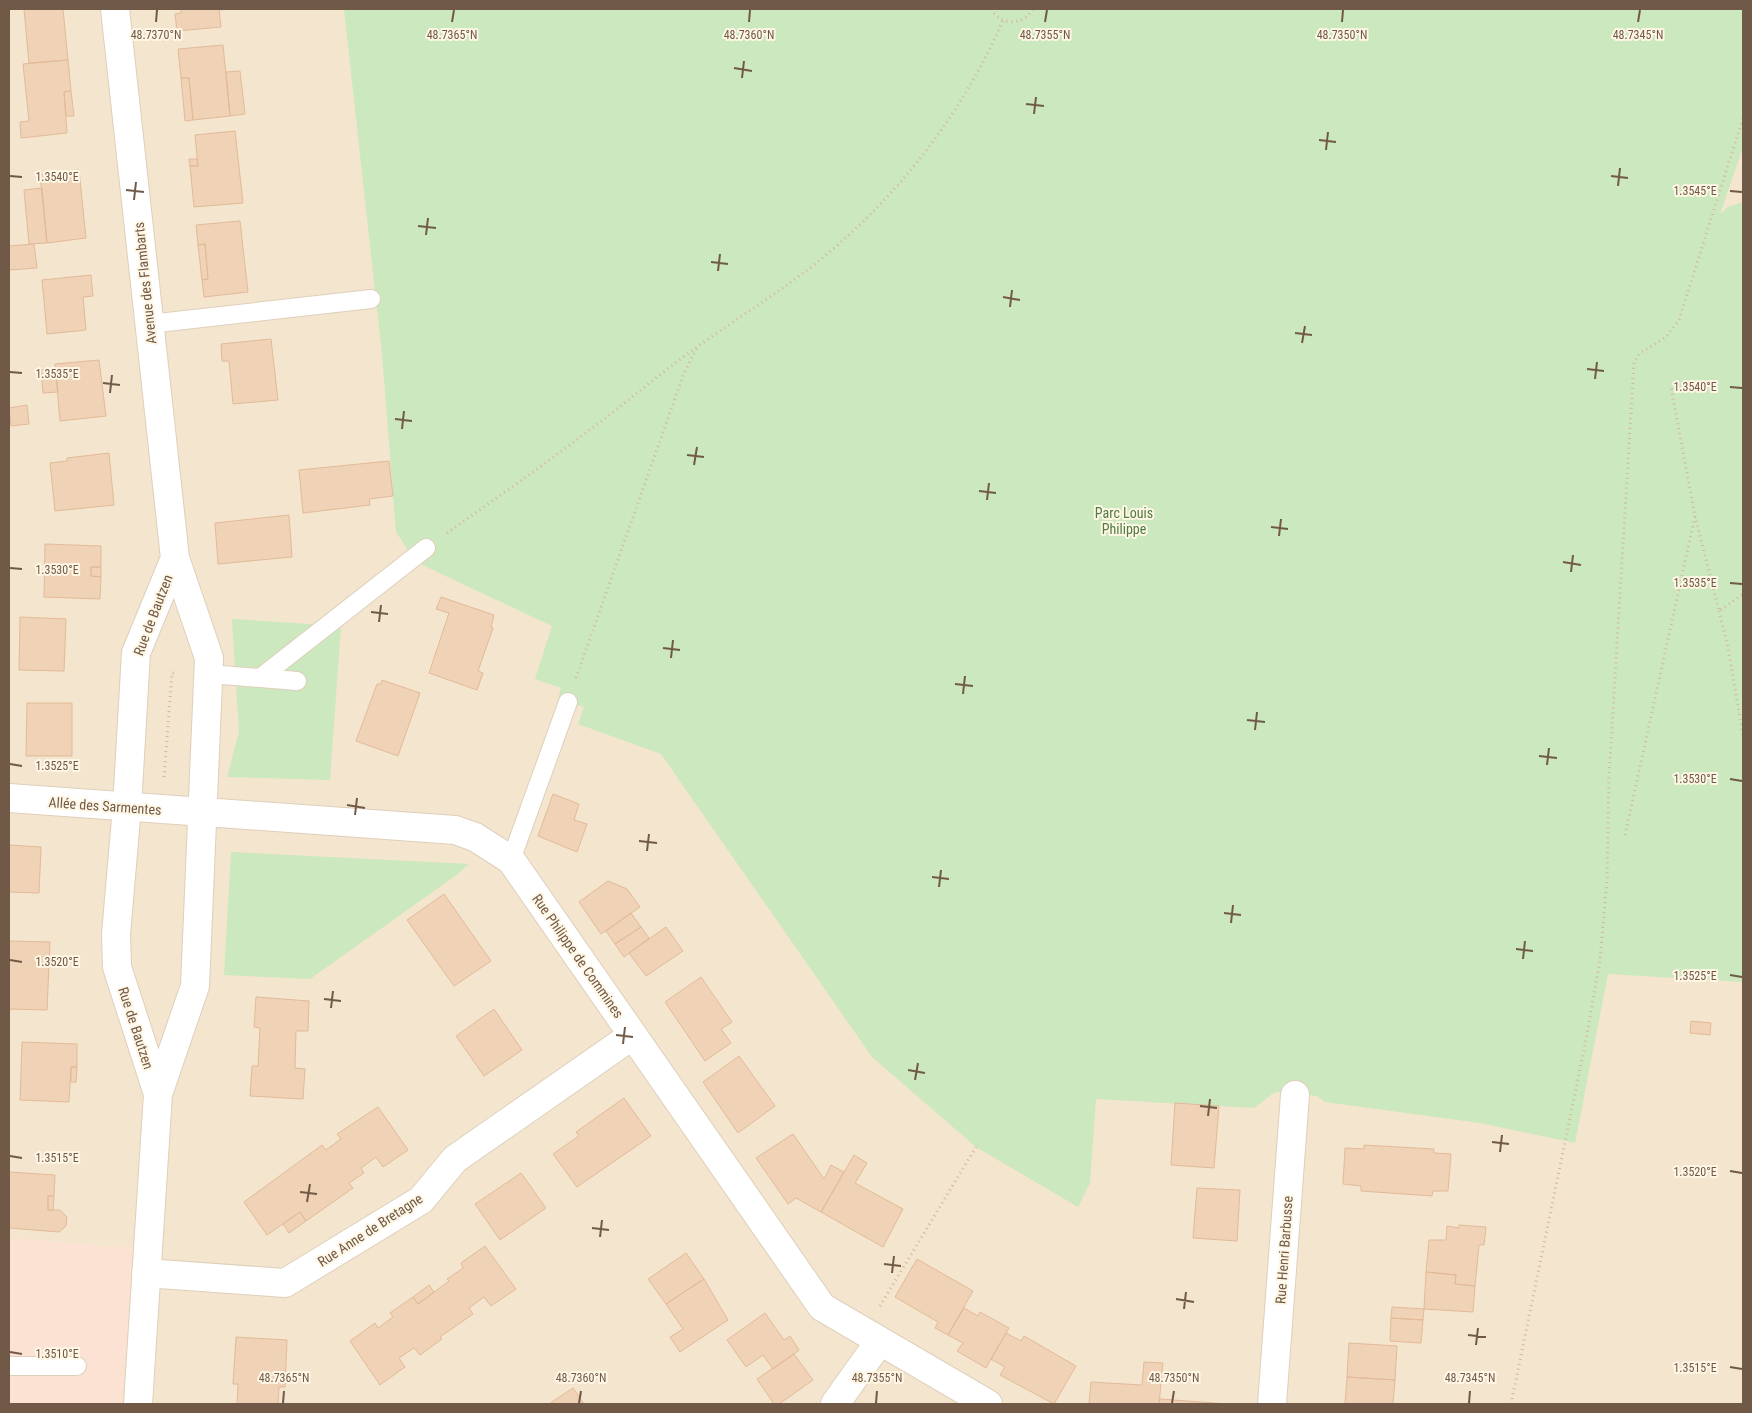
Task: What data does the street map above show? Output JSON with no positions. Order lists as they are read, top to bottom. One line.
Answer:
{"streets":{"street":["Avenue des Flambarts","Rue de Bautzen","Allée des Sarmentes","Rue Philippe de Commines","Rue Anne de Bretagne","Rue Henri Barbusse"]},"crossings":[["Avenue des Flambarts","Rue de Bautzen"],["Rue de Bautzen","Allée des Sarmentes"],["Rue de Bautzen","Rue Philippe de Commines"],["Rue de Bautzen","Rue Anne de Bretagne"],["Allée des Sarmentes","Rue Philippe de Commines"],["Rue Philippe de Commines","Rue Anne de Bretagne"]],"parks":["Parc Louis Philippe"],"coordinates":["48.7370°N","48.7365°N","48.7360°N","48.7355°N","48.7350°N","48.7345°N","1.3540°E","1.3545°E","1.3535°E","1.3530°E","1.3525°E","1.3520°E","1.3515°E","1.3510°E"]}
